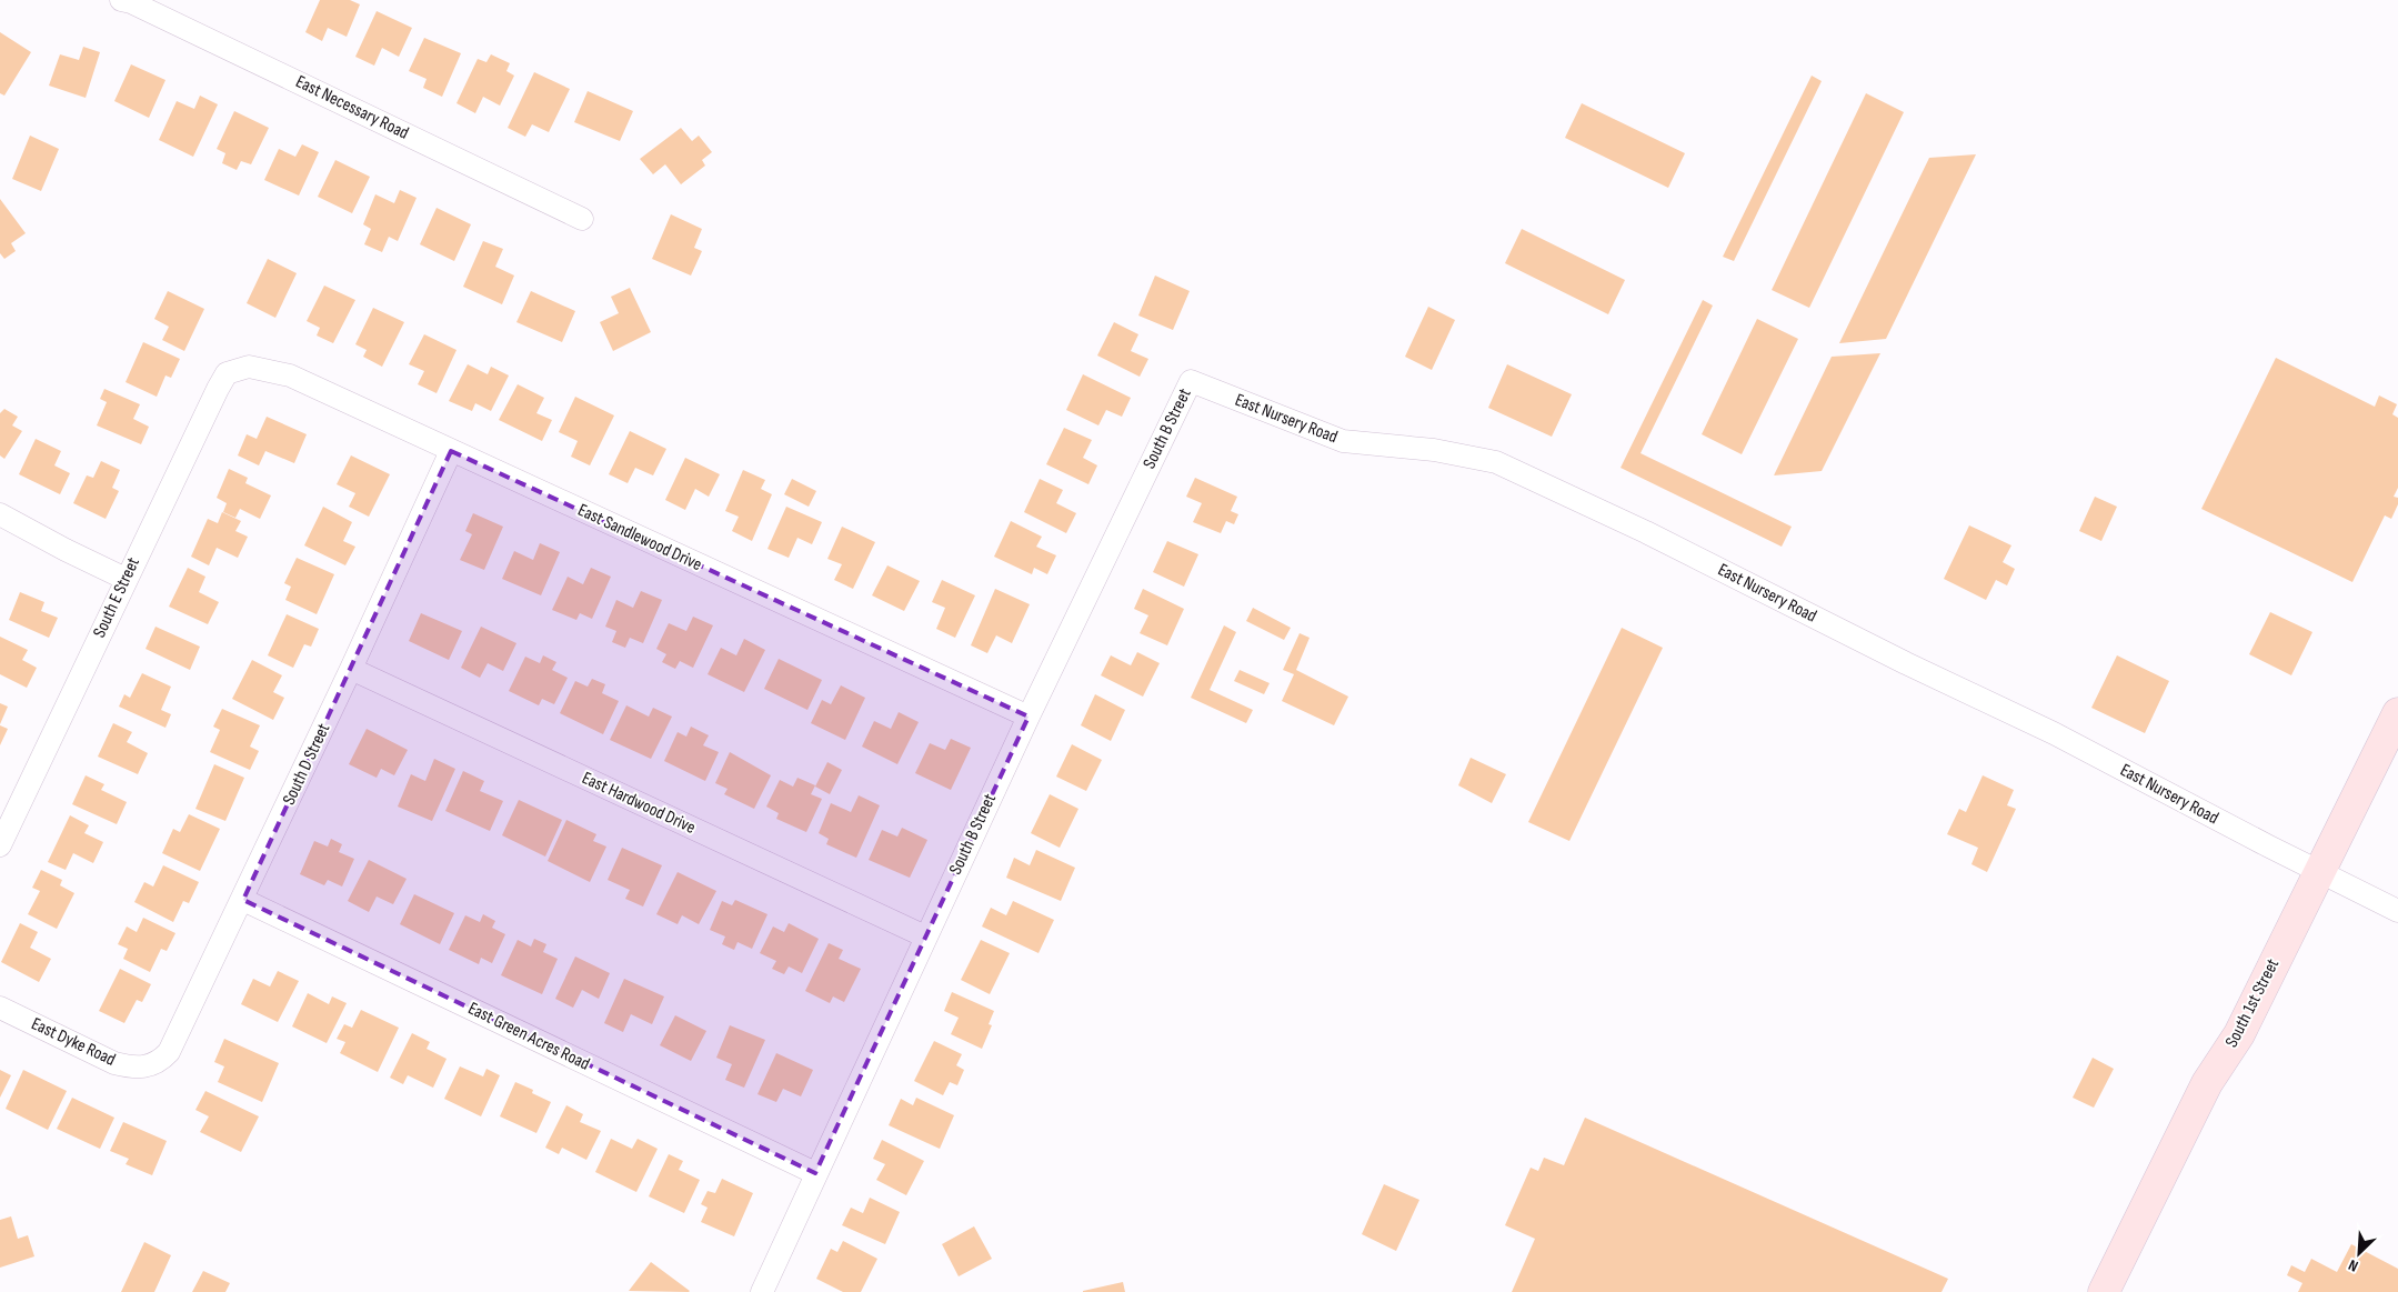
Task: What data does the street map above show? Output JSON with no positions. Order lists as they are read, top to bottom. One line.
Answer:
{"streets":{"main road":["South 1st Street"],"street":["East Necessary Road","East Nursery Road","South B Street","East Sandlewood Drive","South E Street","South D Street","East Hardwood Drive","East Green Acres Road","East Dyke Road"]},"crossings":[["East Nursery Road","South B Street"],["East Nursery Road","South 1st Street"],["South B Street","East Sandlewood Drive"],["South B Street","East Hardwood Drive"],["South B Street","East Green Acres Road"],["East Sandlewood Drive","South E Street"],["East Sandlewood Drive","South D Street"],["South D Street","East Hardwood Drive"],["South D Street","East Green Acres Road"],["South D Street","East Dyke Road"]],"north":"bottom left"}
